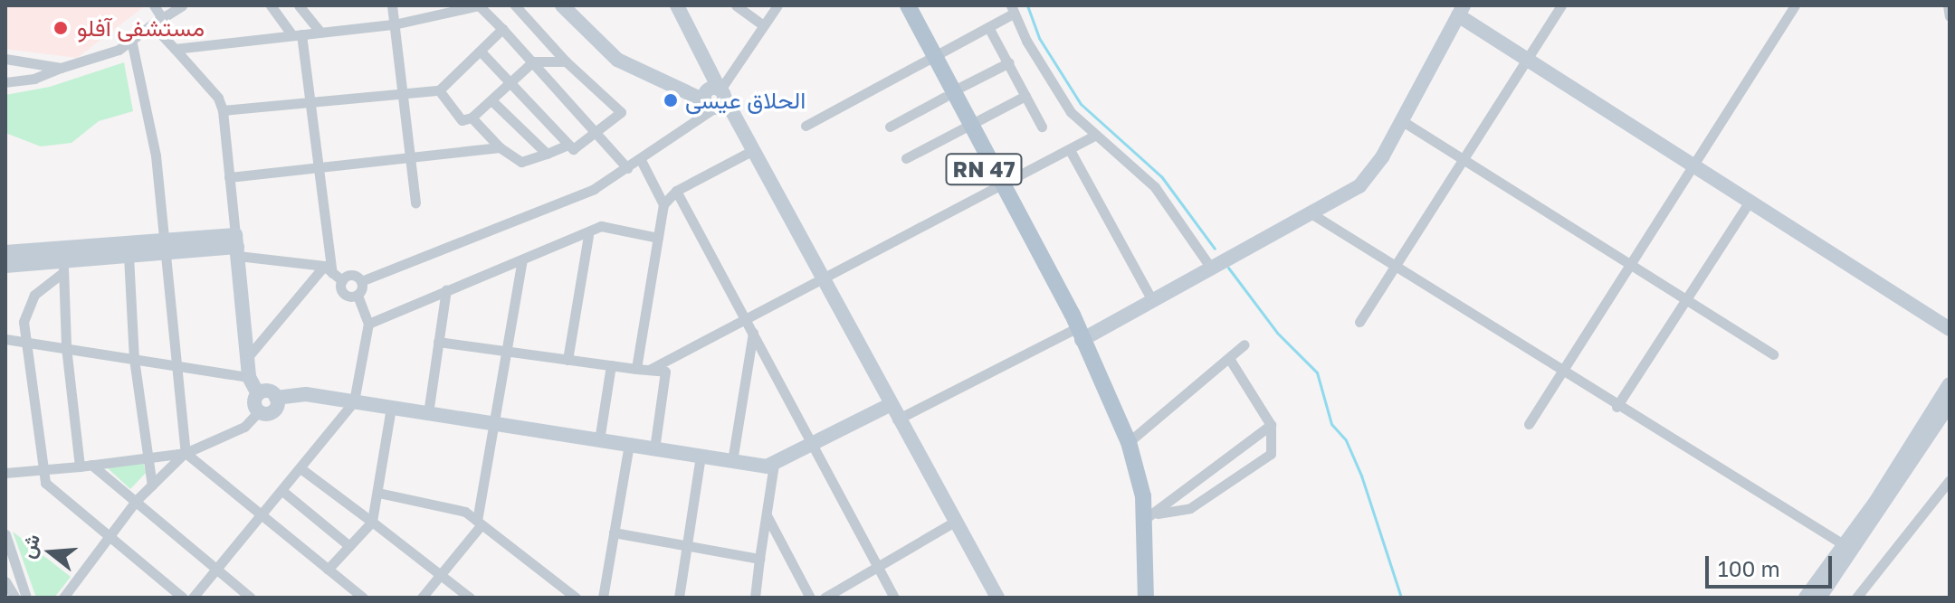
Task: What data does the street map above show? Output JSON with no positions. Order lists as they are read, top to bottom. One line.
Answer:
{"streets":{"main road":["RN 47"]},"places":["مستشفى آفلو","الحلاق عيسى"],"scale_bar":"100 m","north":"left"}
